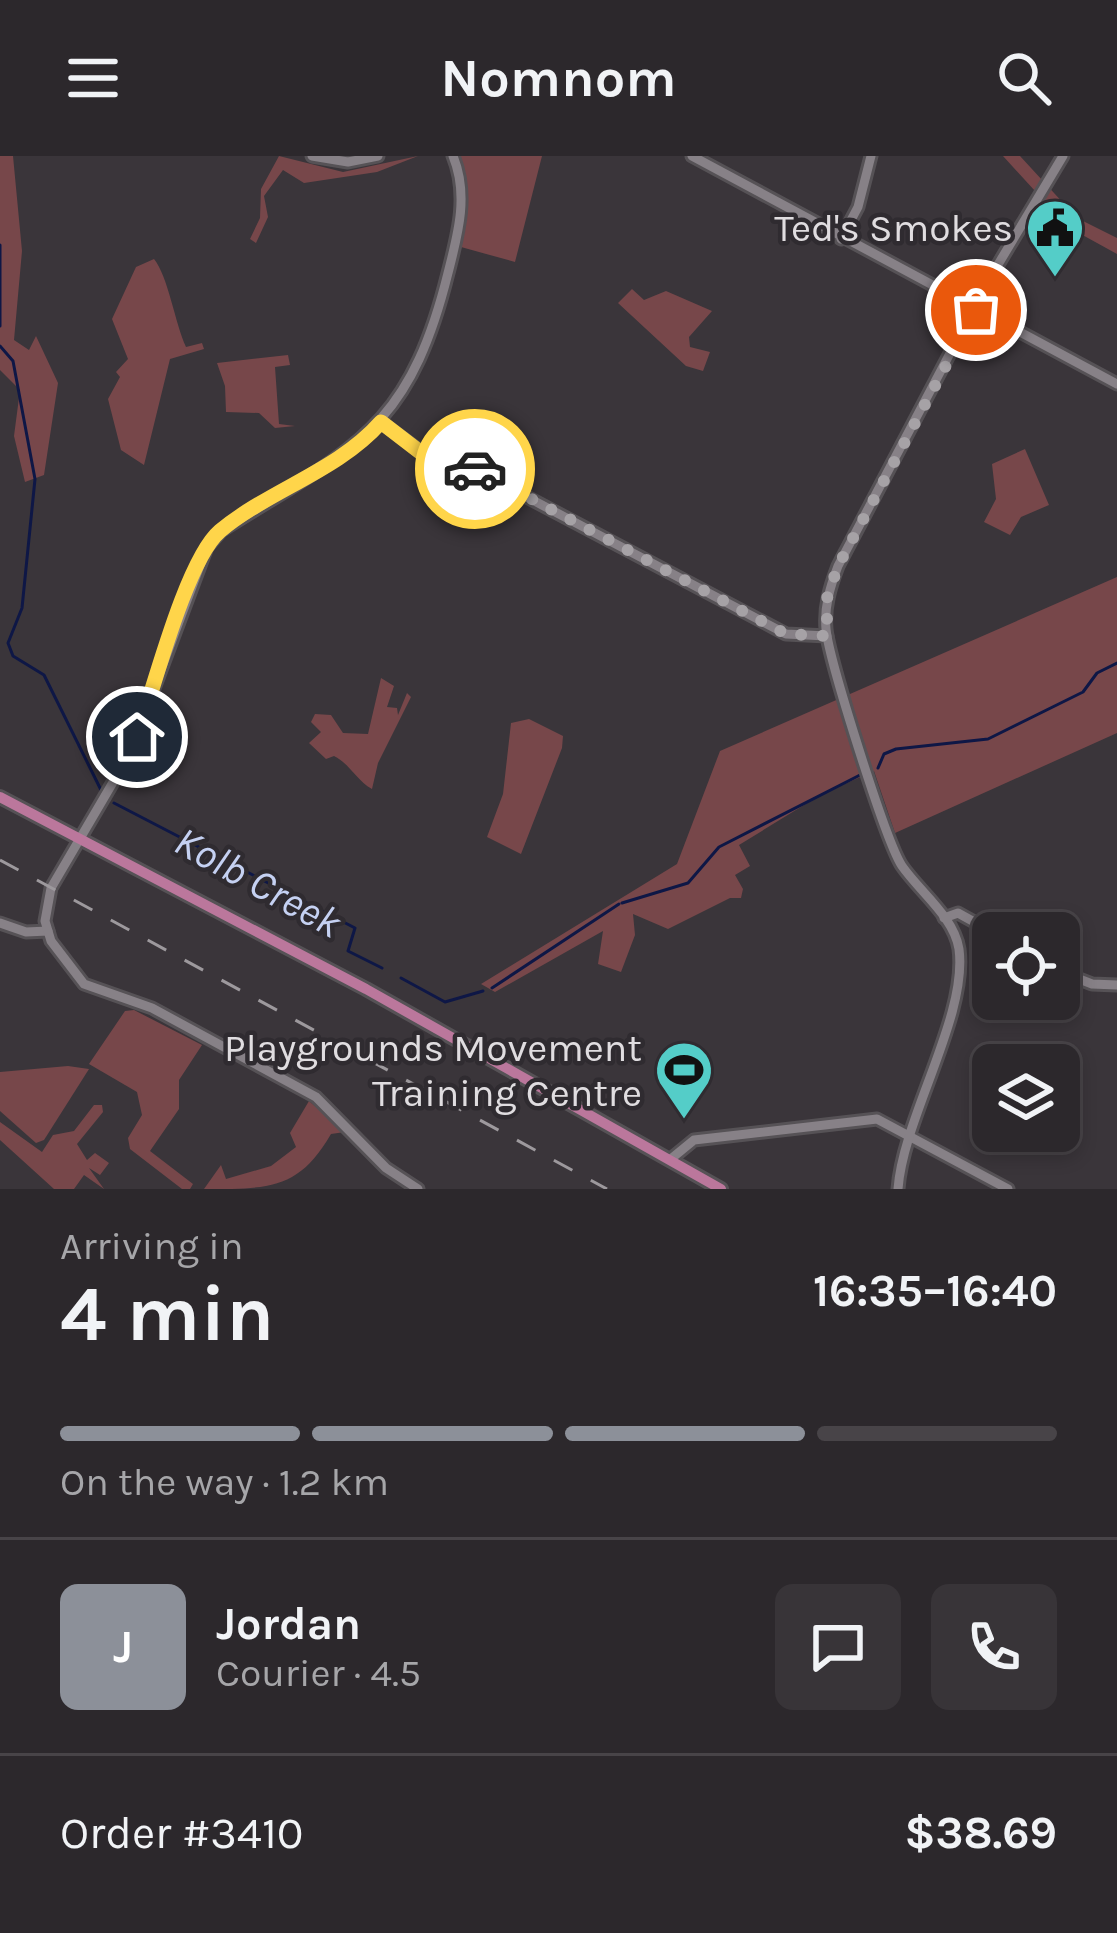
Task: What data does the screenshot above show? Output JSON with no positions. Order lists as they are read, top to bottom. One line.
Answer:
{"water":["Kolb Creek"],"places":{"public building":["Ted's Smokes"],"sports":["Playgrounds Movement Training Centre"]},"page":{"header":"Nomnom","heading":["4 min","Arriving in","16:35–16:40"],"panel":["Jordan","Courier · 4.5","Order #3410","$38.69"],"bar":"On the way · 1.2 km","round":"J"}}
